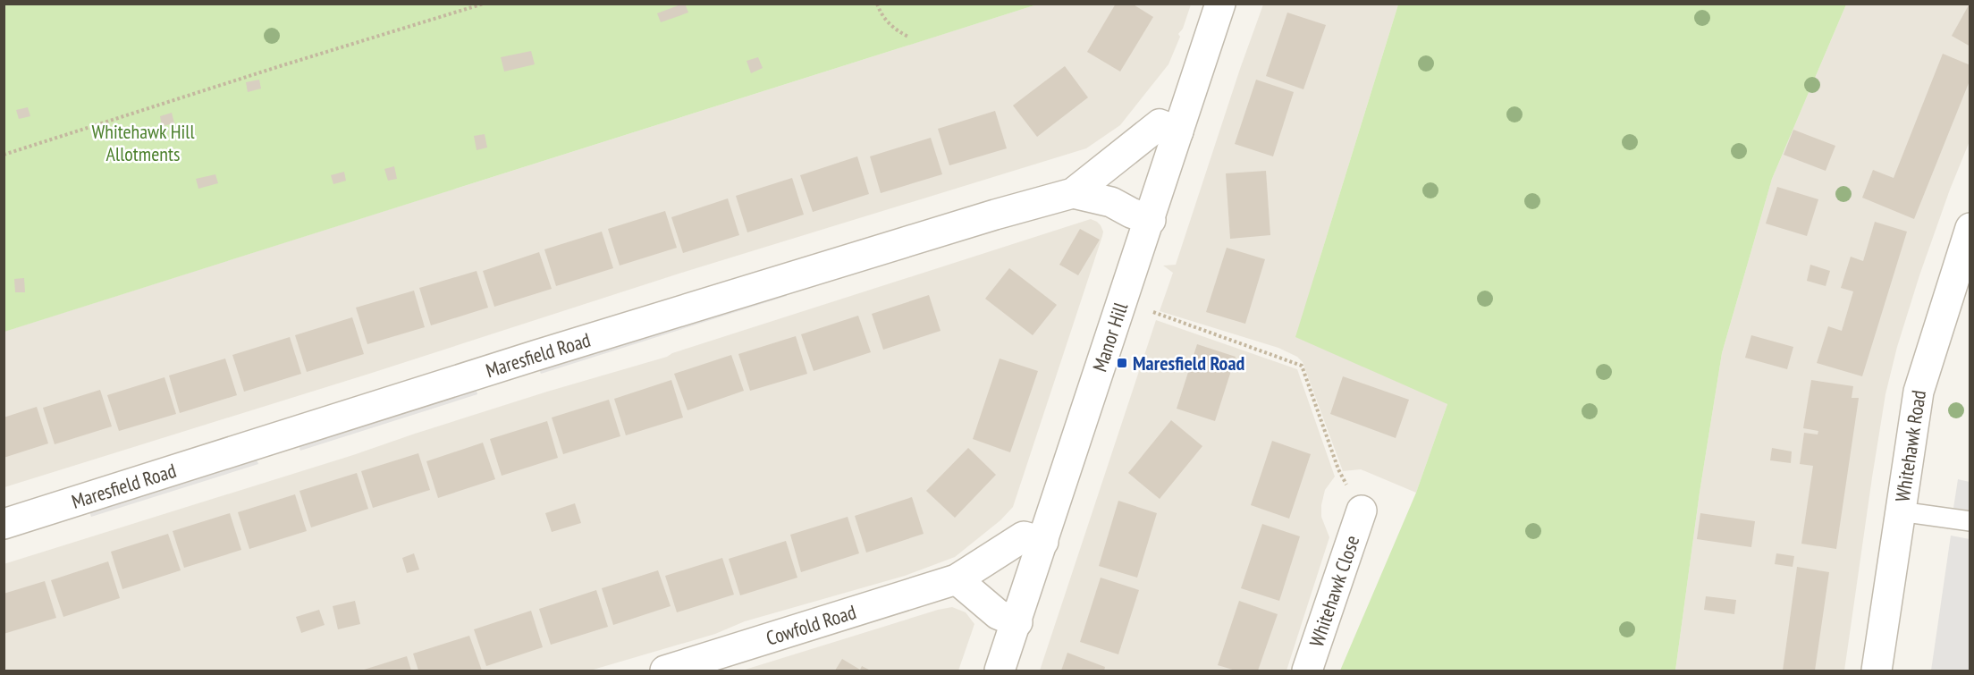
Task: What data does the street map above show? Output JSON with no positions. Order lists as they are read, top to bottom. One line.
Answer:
{"streets":{"street":["Manor Hill","Maresfield Road","Whitehawk Road","Whitehawk Close","Cowfold Road"]},"crossings":[["Manor Hill","Maresfield Road"],["Manor Hill","Cowfold Road"]],"parks":["Whitehawk Hill Allotments"],"places":{"transit":["Maresfield Road"]}}
